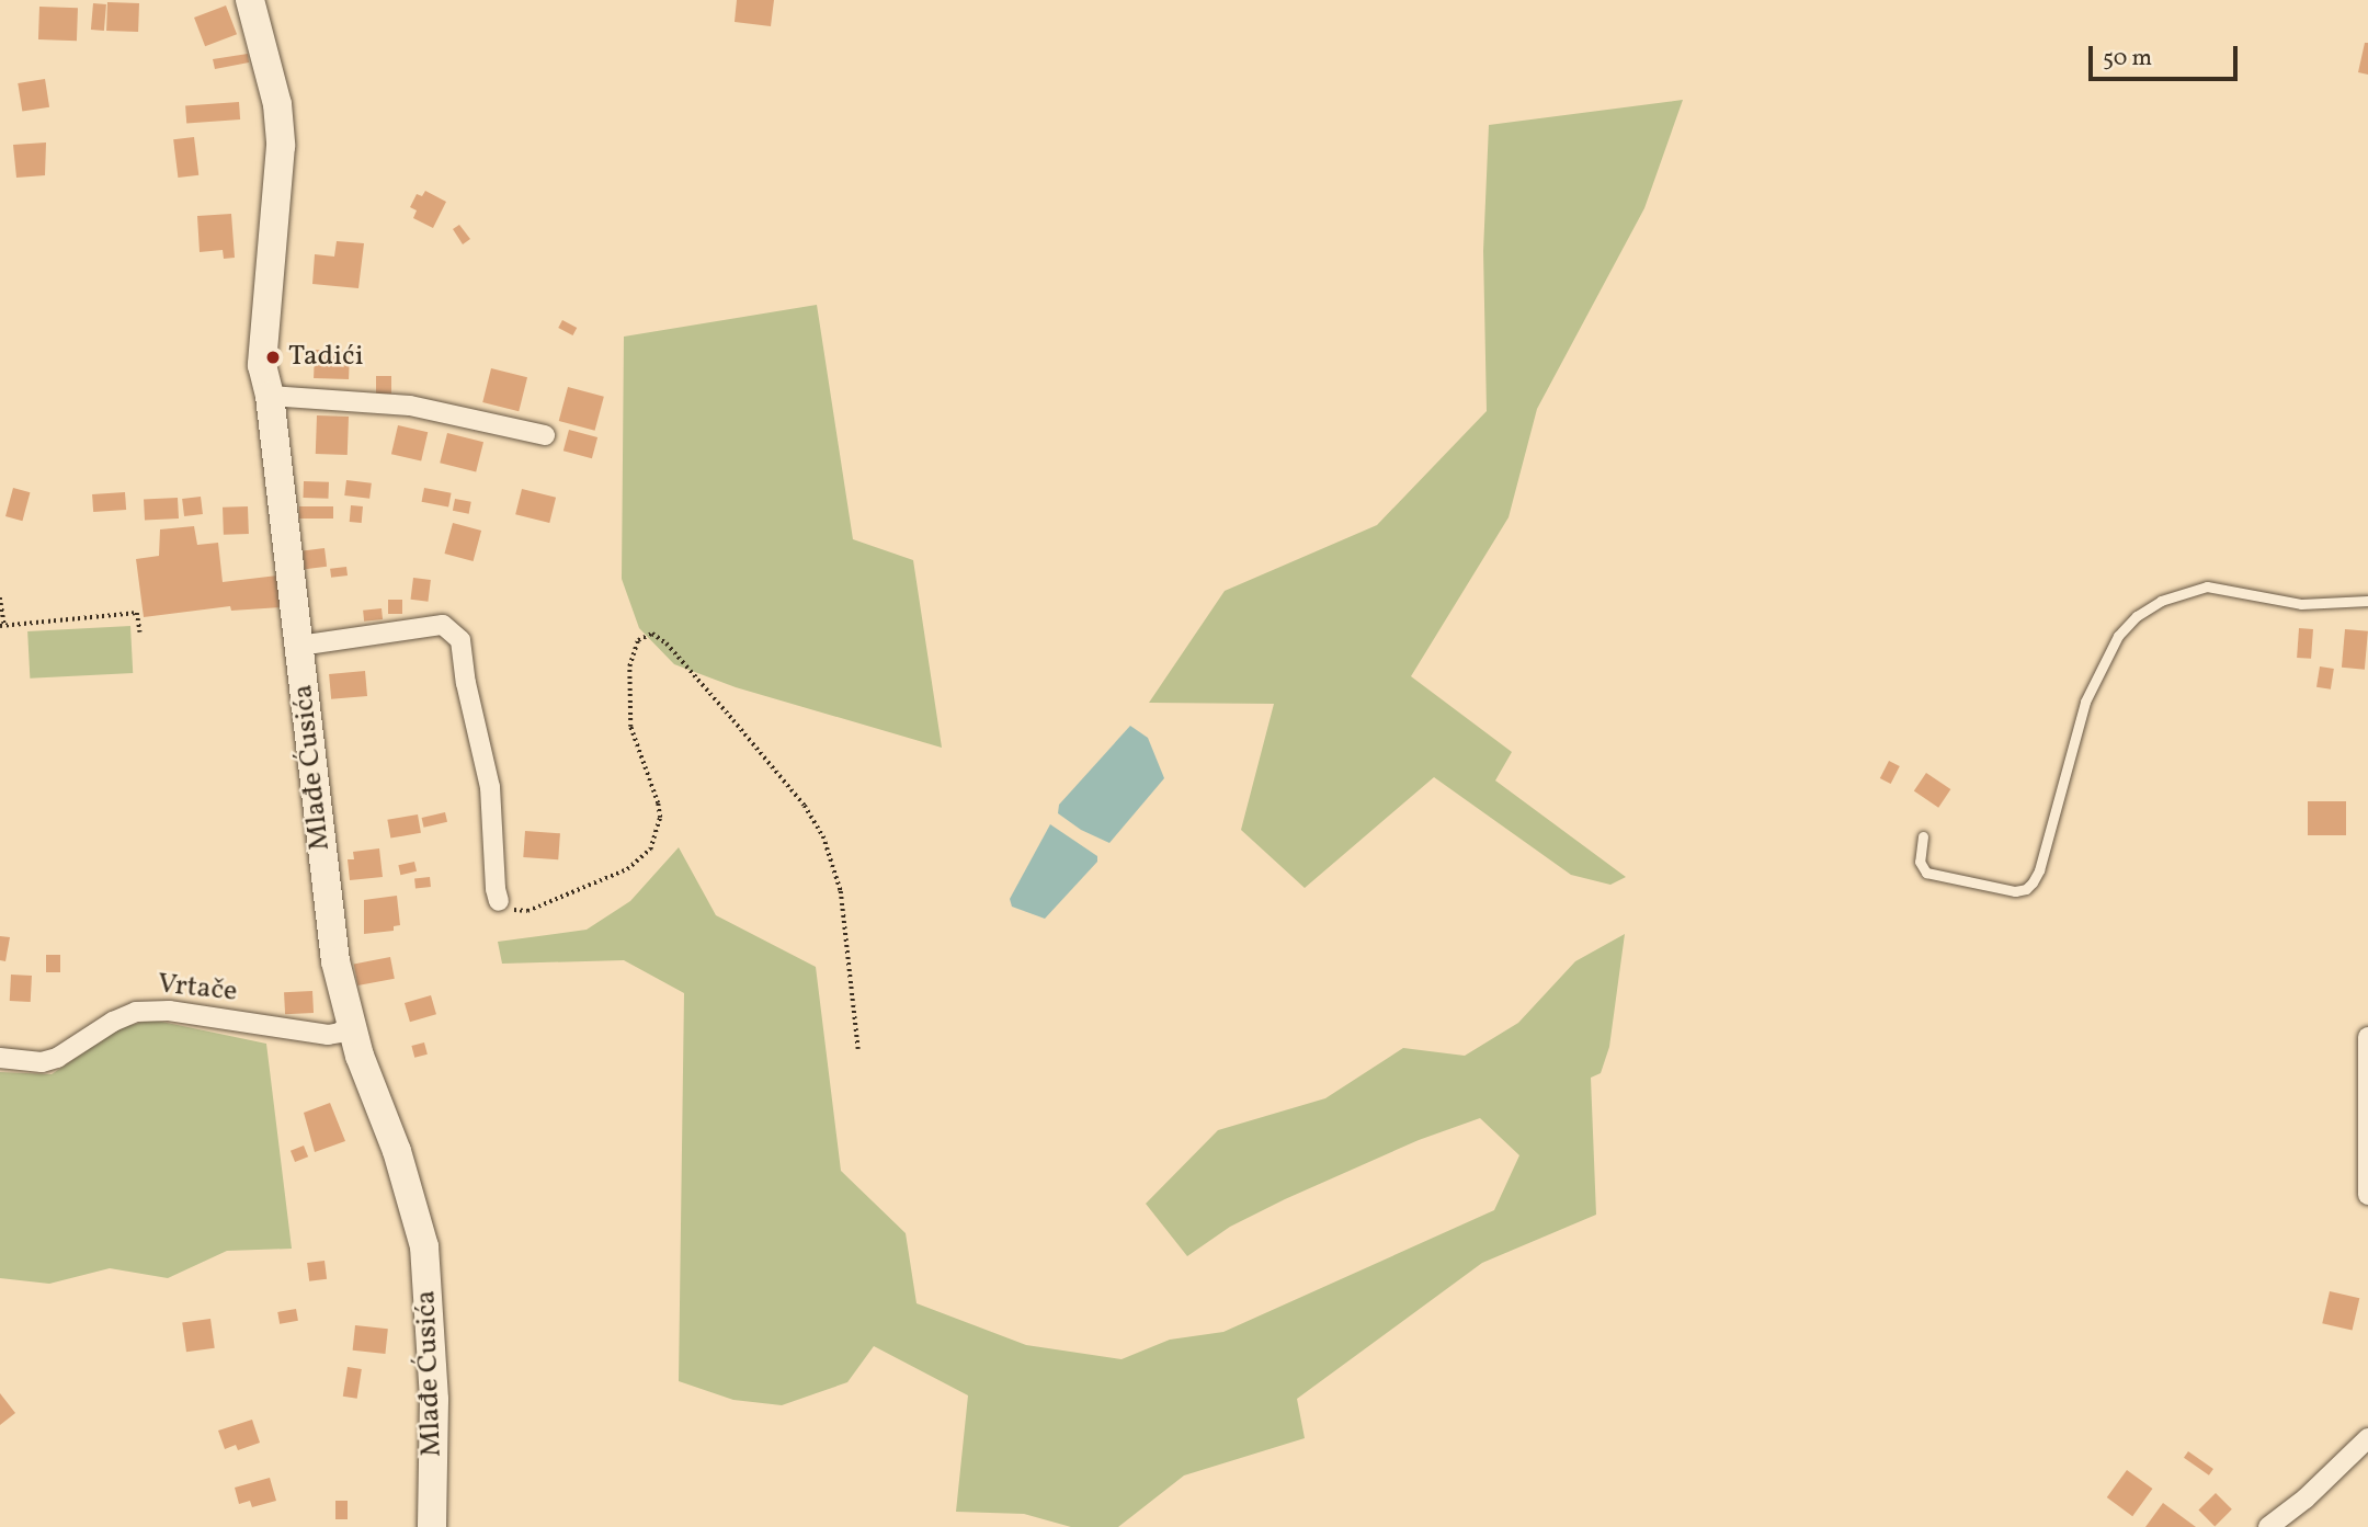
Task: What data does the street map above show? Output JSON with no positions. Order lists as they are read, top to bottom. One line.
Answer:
{"streets":{"street":["Mlađe Ćusića","Vrtače"]},"crossings":[["Mlađe Ćusića","Vrtače"]],"places":["Tadići"],"scale_bar":"50 m"}
